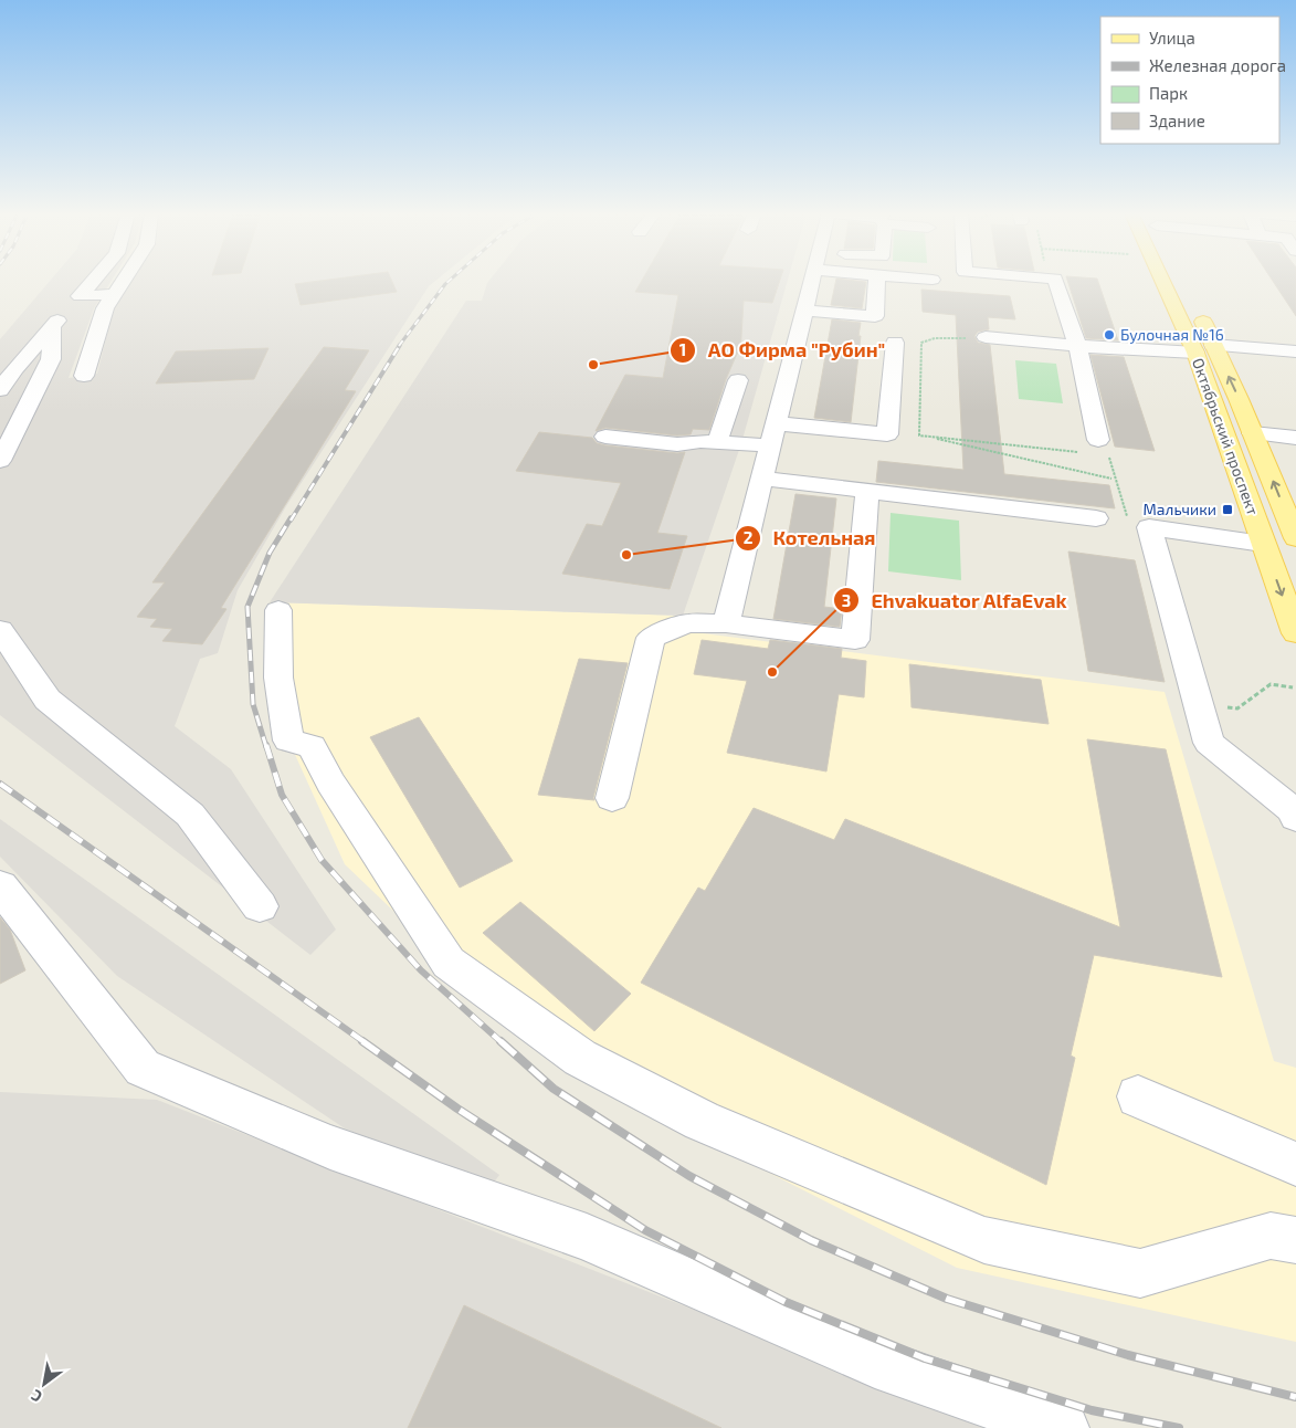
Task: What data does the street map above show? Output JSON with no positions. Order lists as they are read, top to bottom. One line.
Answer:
{"streets":{"main road":["Октябрьский проспект"]},"places":{"other":["Булочная №16","АО Фирма \"Рубин\"","Котельная","Ehvakuator AlfaEvak"],"transit":["Мальчики"]},"legend":["Улица","Железная дорога","Парк","Здание"],"north":"bottom left"}
